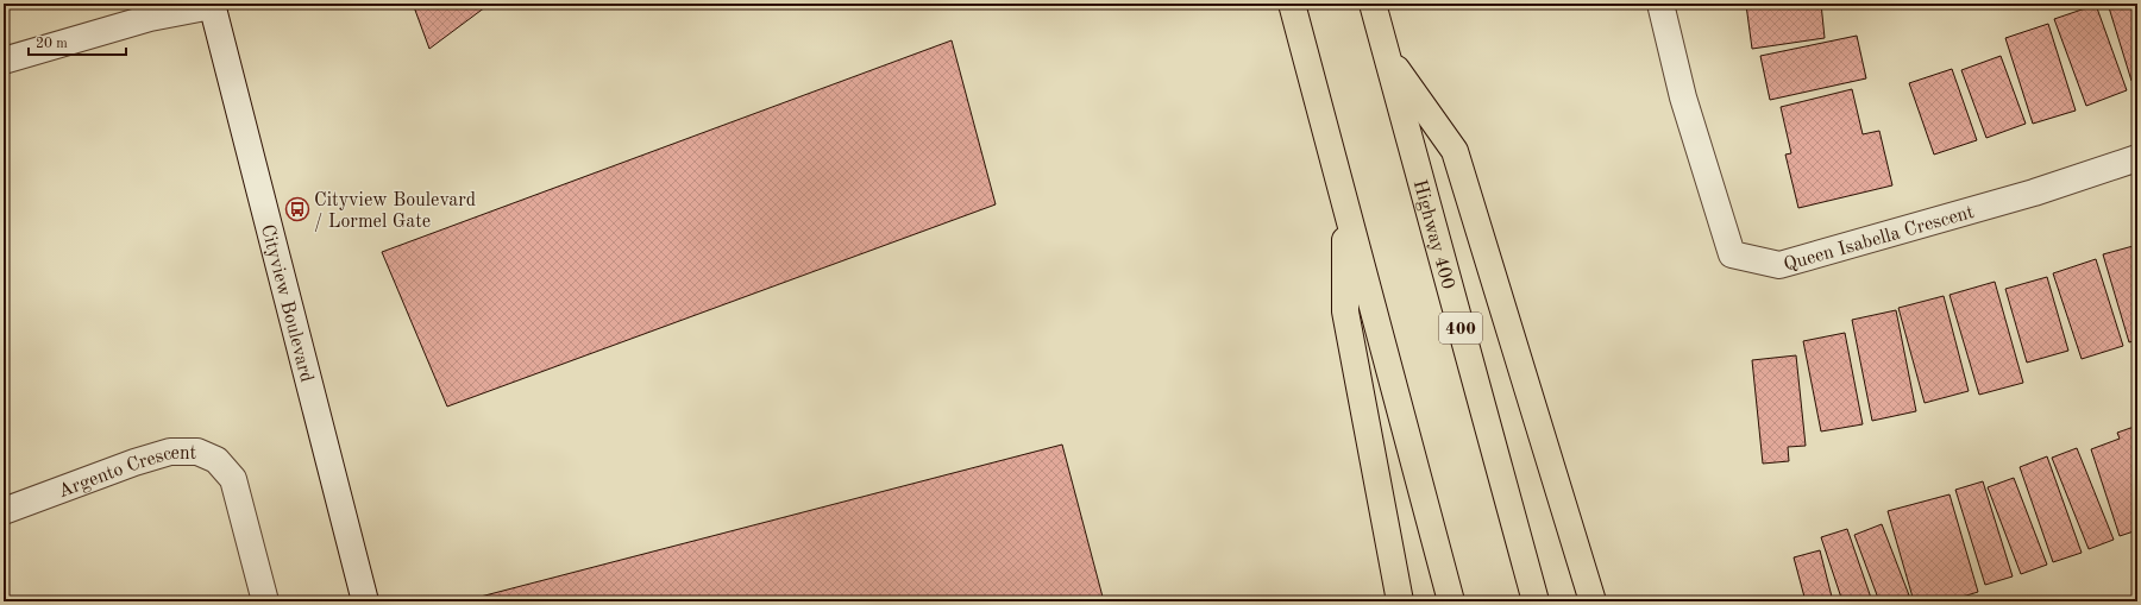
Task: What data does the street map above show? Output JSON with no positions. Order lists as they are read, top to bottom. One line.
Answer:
{"streets":{"highway":["Highway 400","400"],"street":["Queen Isabella Crescent","Cityview Boulevard","Argento Crescent"]},"places":{"bus stop":["Cityview Boulevard / Lormel Gate"]},"scale_bar":"20 m"}
